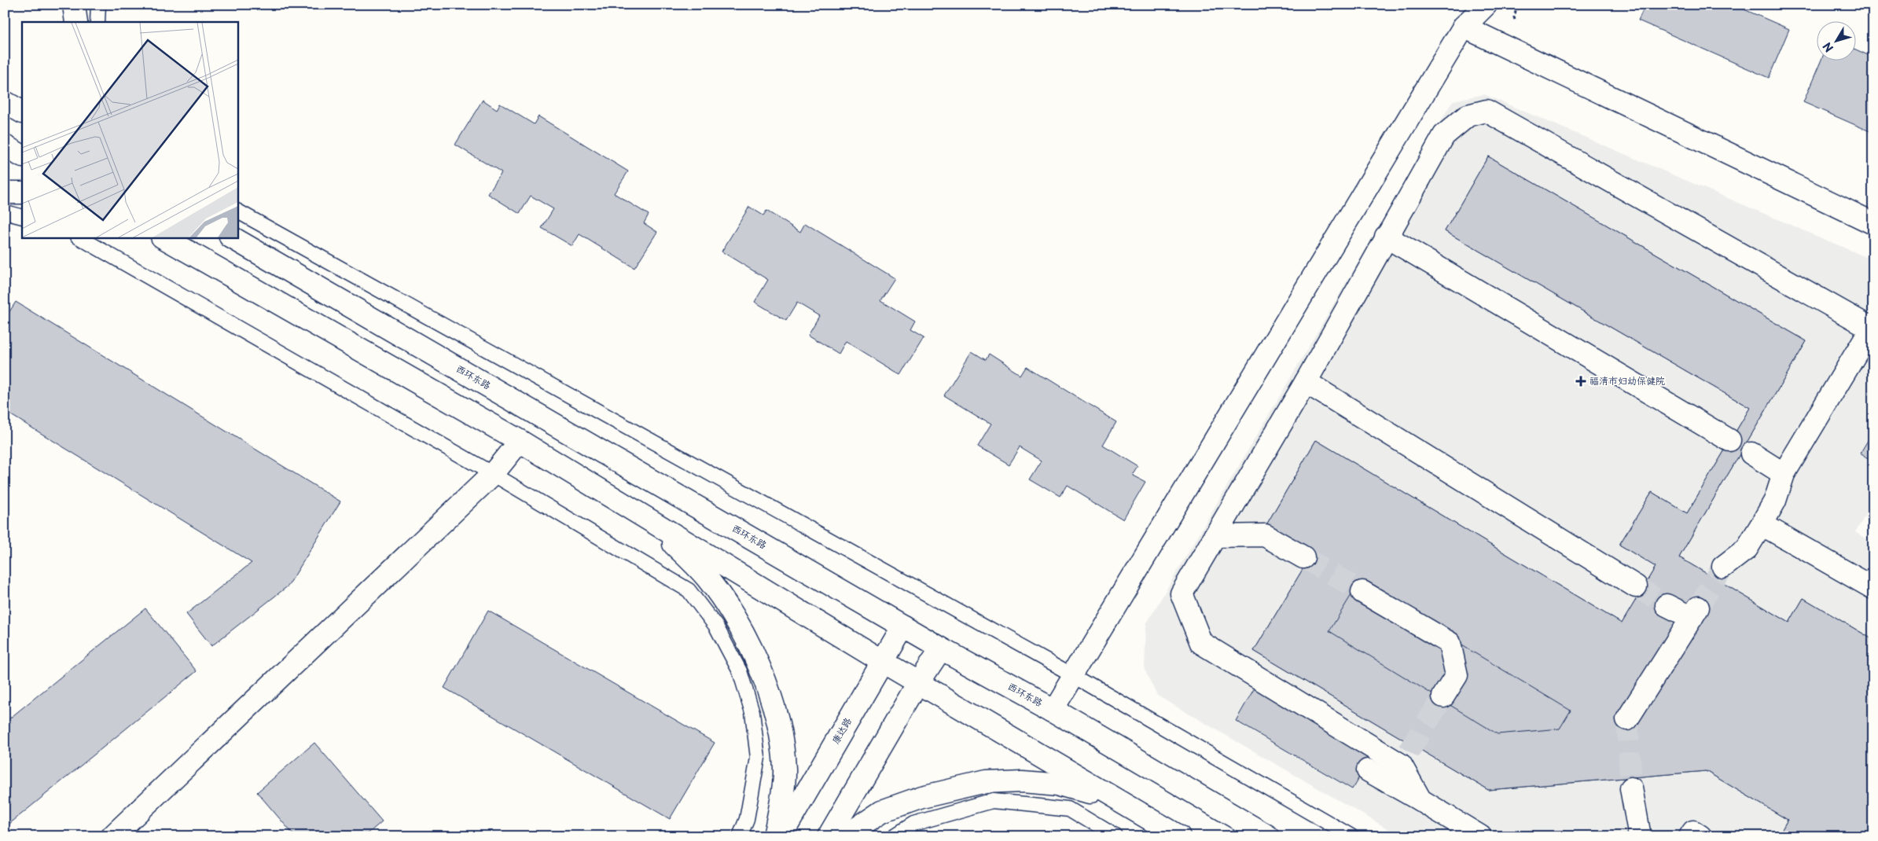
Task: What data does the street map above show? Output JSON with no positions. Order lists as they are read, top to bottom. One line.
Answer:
{"streets":{"street":["西环东路","康达路"]},"crossings":[["西环东路","康达路"]],"places":{"health":["福清市妇幼保健院"]},"north":"bottom left"}
